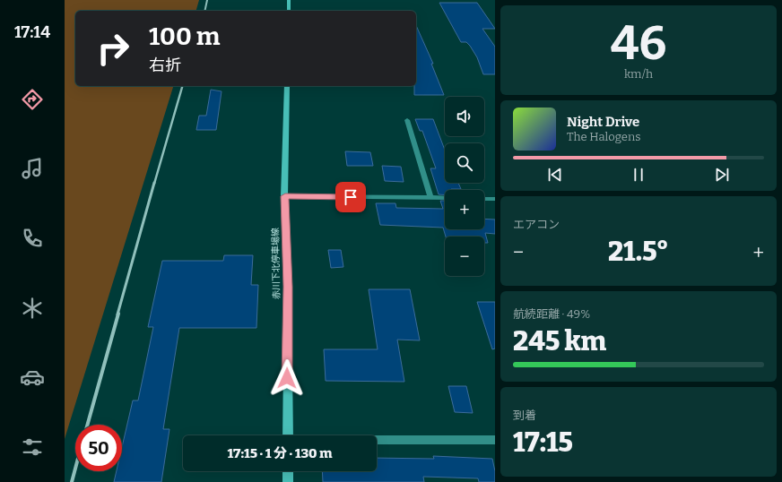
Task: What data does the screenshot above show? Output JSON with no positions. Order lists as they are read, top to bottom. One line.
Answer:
{"streets":{"main road":["赤川下北停車場線"]},"page":{"tabs":"17:14","tile":[["46","km/h"],"エアコン",["航続距離 · 49%","245 km"],["到着","17:15"]],"turn":["100 m","右折"],"map_buttons":["+","−"],"song":["Night Drive","The Halogens"],"heat":["−","21.5°","+"],"limit":"50","trip":"17:15 · 1 分 · 130 m"}}
